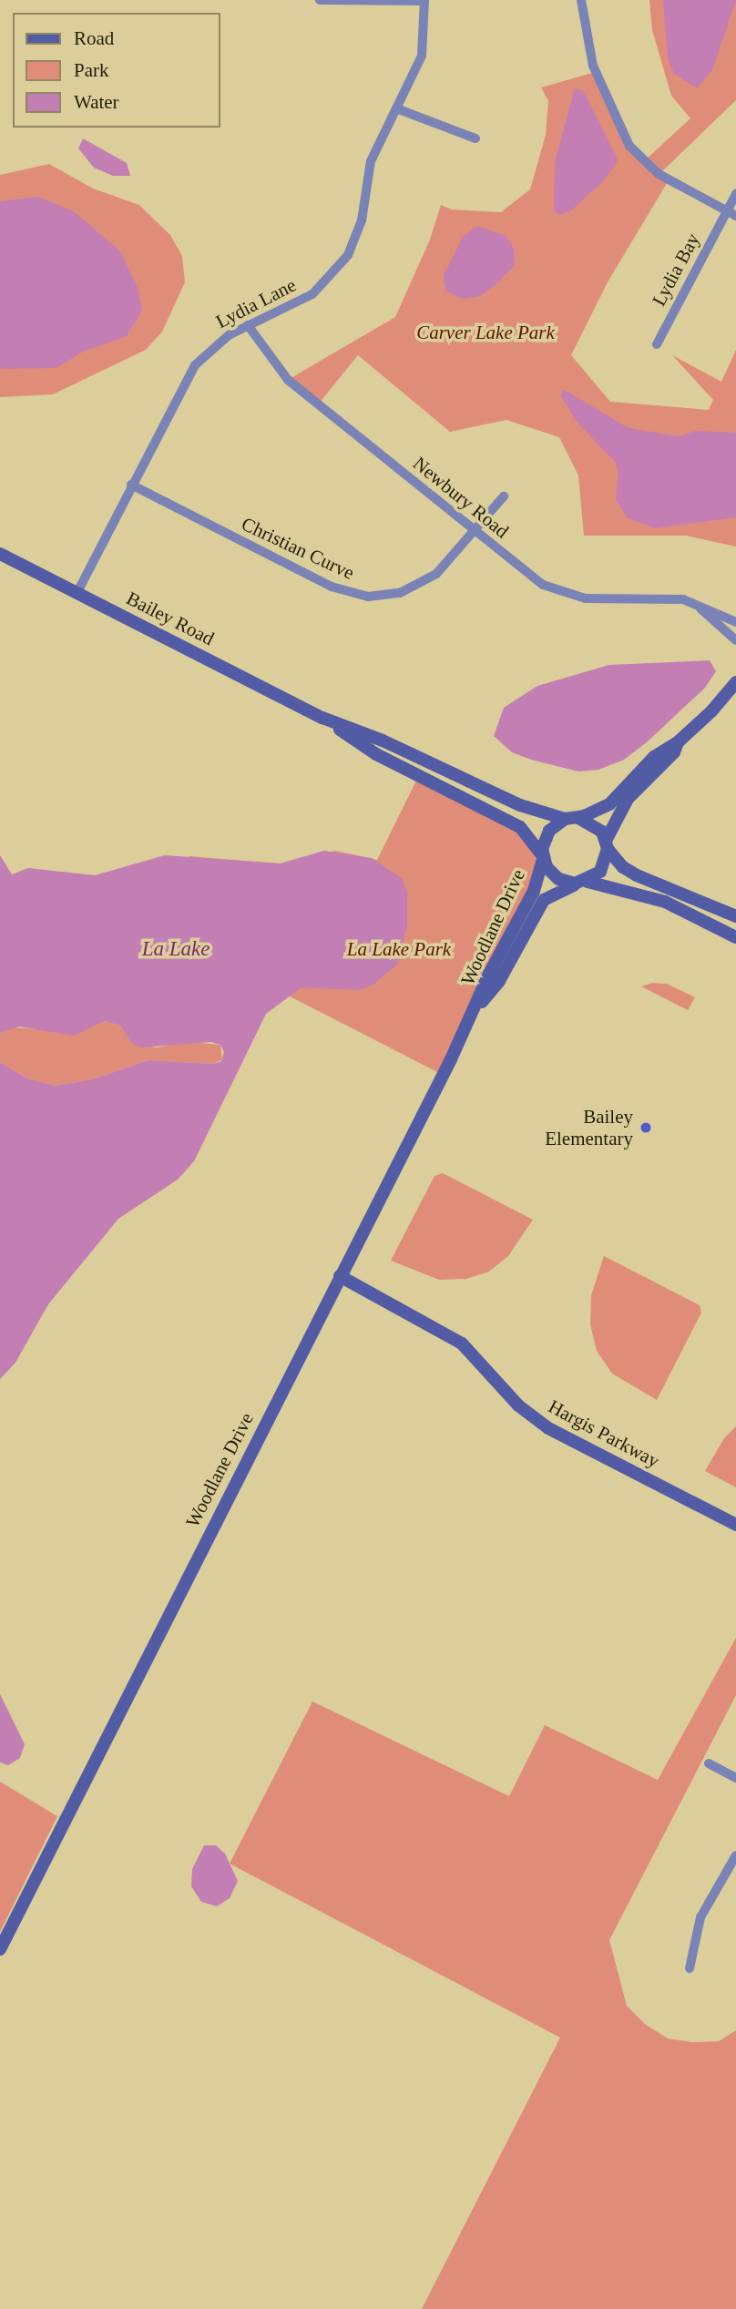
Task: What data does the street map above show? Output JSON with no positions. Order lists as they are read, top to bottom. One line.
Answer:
{"streets":{"street":["Lydia Bay","Lydia Lane","Newbury Road","Christian Curve","Bailey Road","Woodlane Drive","Hargis Parkway"]},"crossings":[["Lydia Lane","Newbury Road"],["Lydia Lane","Christian Curve"],["Lydia Lane","Bailey Road"],["Newbury Road","Christian Curve"],["Bailey Road","Woodlane Drive"],["Woodlane Drive","Hargis Parkway"]],"water":["La Lake"],"parks":["Carver Lake Park","La Lake Park"],"places":["Bailey Elementary"],"legend":["Road","Park","Water"]}
